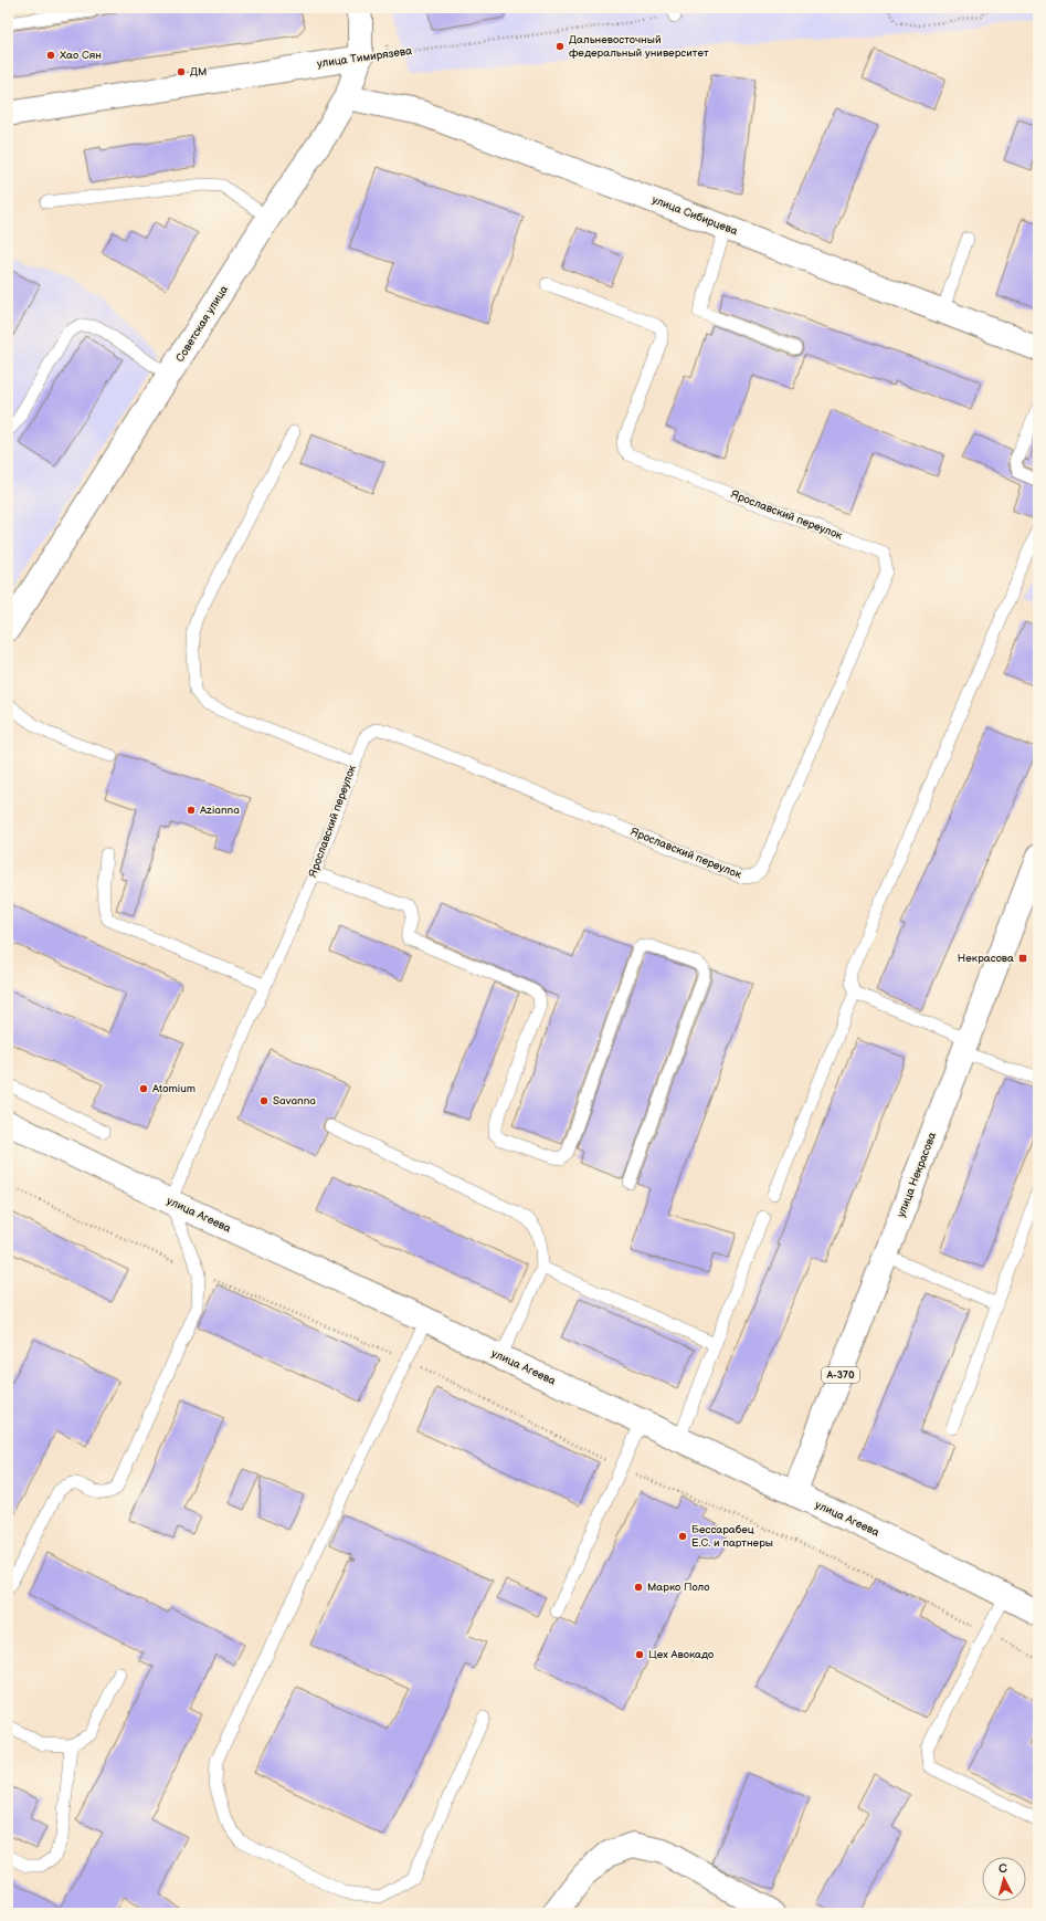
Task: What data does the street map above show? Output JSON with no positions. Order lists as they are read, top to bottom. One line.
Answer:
{"streets":{"main road":["улица Тимирязева","улица Сибирцева","Советская улица","улица Некрасова","улица Агеева","А-370"],"lane":["Ярославский переулок"]},"crossings":[["улица Тимирязева","Советская улица"],["улица Сибирцева","Советская улица"],["Ярославский переулок","улица Агеева"],["улица Некрасова","улица Агеева"]],"places":{"other":["Дальневосточный федеральный университет","Хао Сян","ДМ","Azianna","Atomium","Savanna","Бессарабец Е.С. и партнеры","Марко Поло","Цех Авокадо"],"transit":["Некрасова"]},"north":"top"}
